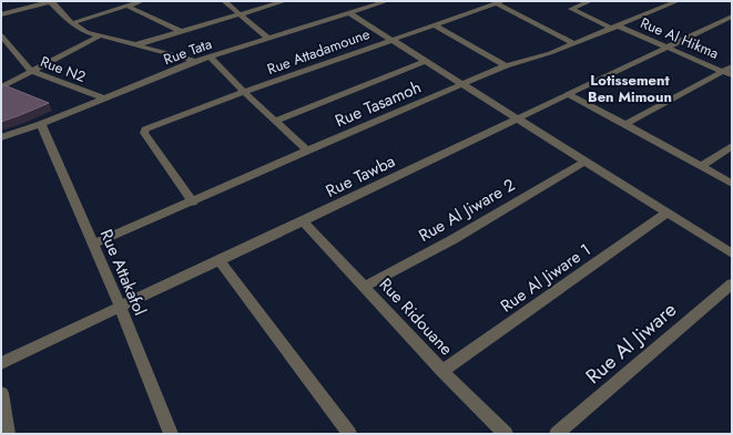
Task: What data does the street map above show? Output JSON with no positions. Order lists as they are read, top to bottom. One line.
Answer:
{"streets":{"street":["Rue Al Hikma","Rue Tata","Rue Attadamoune","Rue N2","Rue Tasamoh","Rue Tawba","Rue Al Jiware 2","Rue Attakafol","Rue Al Jiware 1","Rue Ridouane","Rue Al Jiware"]},"crossings":[["Rue Al Hikma","Rue Tasamoh"],["Rue Al Hikma","Rue Tawba"],["Rue Tata","Rue N2"],["Rue Tata","Rue Attakafol"],["Rue Attadamoune","Rue Tasamoh"],["Rue Tasamoh","Rue Attakafol"],["Rue Tawba","Rue Attakafol"],["Rue Tawba","Rue Ridouane"],["Rue Al Jiware 2","Rue Ridouane"],["Rue Al Jiware 1","Rue Ridouane"]],"districts":["Lotissement Ben Mimoun"]}
